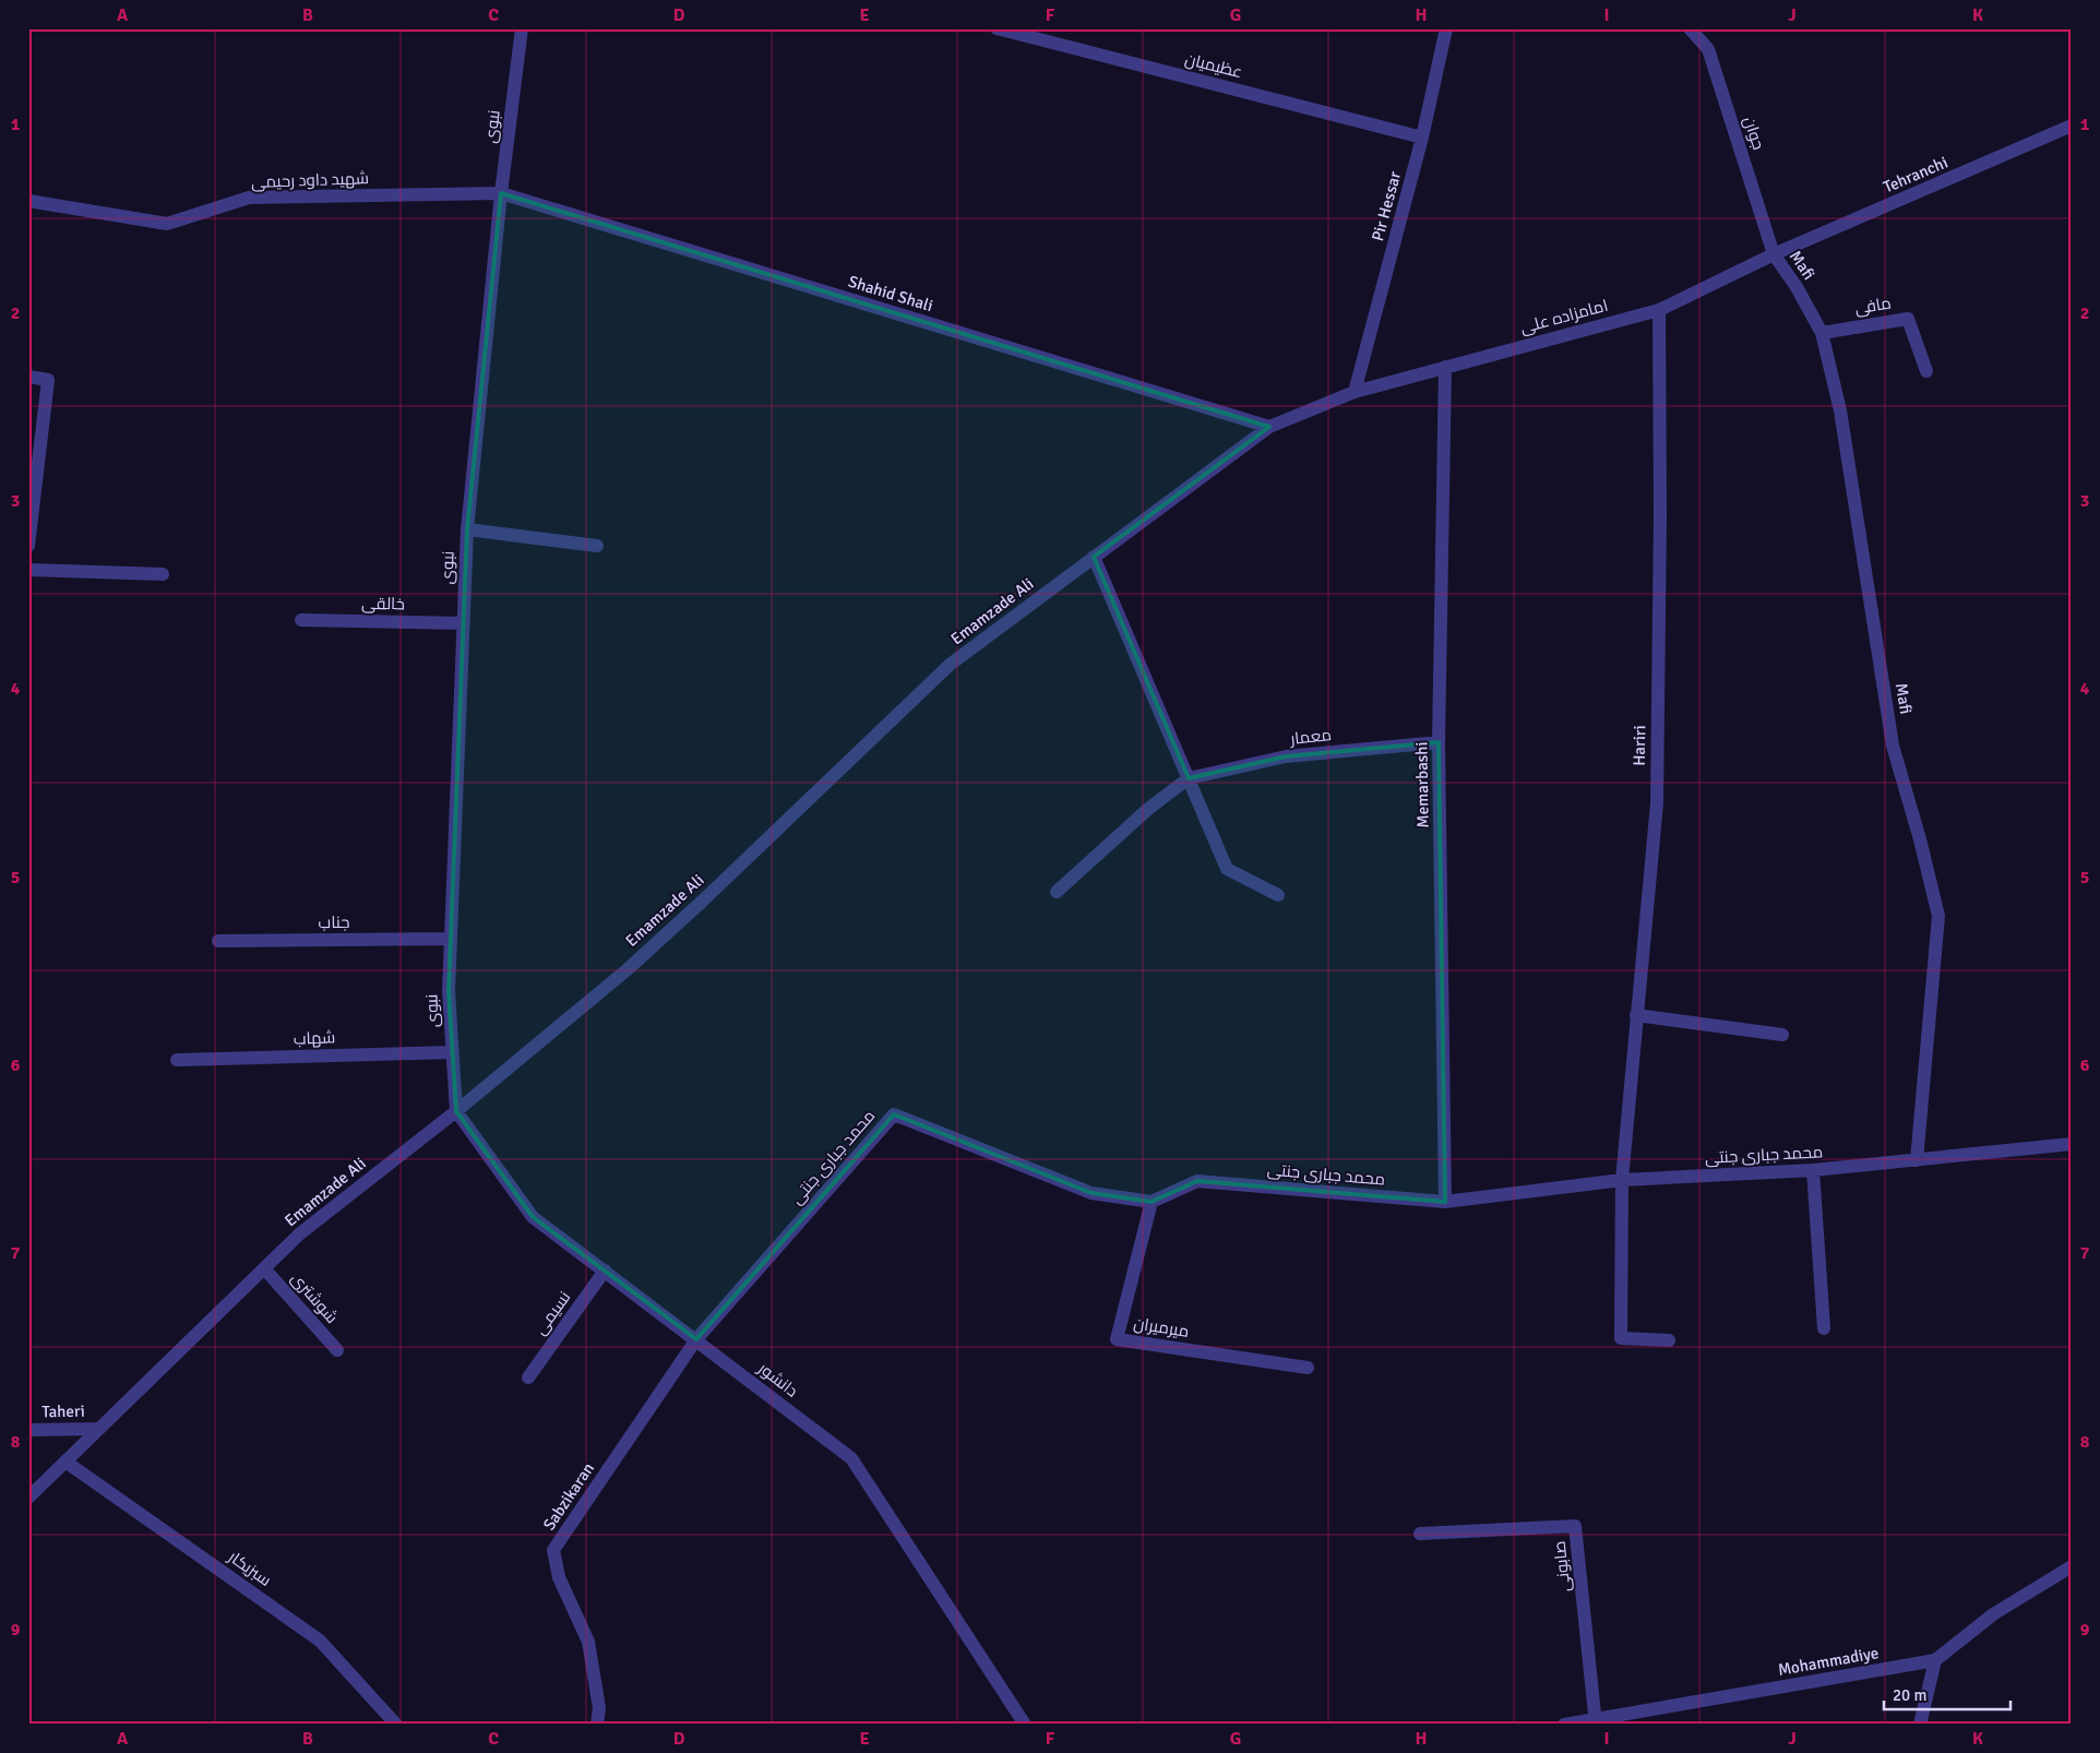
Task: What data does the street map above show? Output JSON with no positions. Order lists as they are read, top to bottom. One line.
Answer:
{"streets":{"street":["عظیمیان","نبوی","جوان","Tehranchi","شهید داود رحیمی","Pir Hessar","Mafi","Shahid Shali","مافی","امامزاده علی","خالقی","Emamzade Ali","معمار","Hariri","Memarbashi","جناب","شهاب","محمد جباری جنتی","شوشتری","نسیمی","میرمیران","دانشور","Taheri","Sabzikaran","صابونی","سبزیکار","Mohammadiye"]},"crossings":[["عظیمیان","Pir Hessar"],["نبوی","شهید داود رحیمی"],["نبوی","Shahid Shali"],["نبوی","خالقی"],["نبوی","Emamzade Ali"],["نبوی","جناب"],["نبوی","شهاب"],["نبوی","دانشور"],["جوان","Tehranchi"],["جوان","Mafi"],["جوان","امامزاده علی"],["Tehranchi","Mafi"],["Tehranchi","امامزاده علی"],["شهید داود رحیمی","Shahid Shali"],["Pir Hessar","امامزاده علی"],["Pir Hessar","Emamzade Ali"],["Mafi","مافی"],["Mafi","امامزاده علی"],["Mafi","محمد جباری جنتی"],["Shahid Shali","Emamzade Ali"],["امامزاده علی","Emamzade Ali"],["امامزاده علی","Hariri"],["امامزاده علی","Memarbashi"],["Emamzade Ali","شوشتری"],["Emamzade Ali","دانشور"],["Emamzade Ali","Taheri"],["Emamzade Ali","سبزیکار"],["معمار","Memarbashi"],["Hariri","محمد جباری جنتی"],["Memarbashi","محمد جباری جنتی"],["محمد جباری جنتی","میرمیران"],["محمد جباری جنتی","دانشور"],["محمد جباری جنتی","Sabzikaran"],["نسیمی","دانشور"],["دانشور","Sabzikaran"],["صابونی","Mohammadiye"]],"scale_bar":"20 m","grid":{"columns":["A","B","C","D","E","F","G","H","I","J","K"],"rows":["1","2","3","4","5","6","7","8","9"]}}
